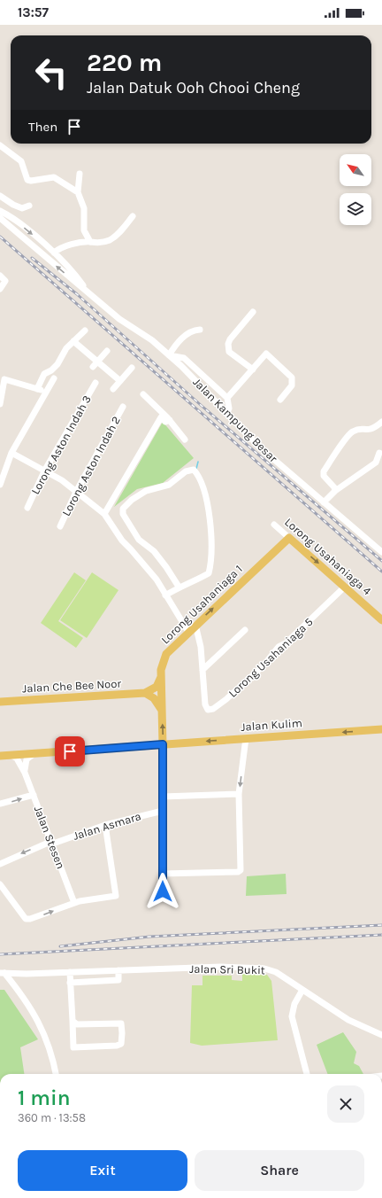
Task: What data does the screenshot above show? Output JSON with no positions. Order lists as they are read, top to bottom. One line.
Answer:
{"streets":{"main road":["Lorong Usahaniaga 4","Lorong Usahaniaga 1","Jalan Che Bee Noor","Jalan Kulim"],"street":["Jalan Kampung Besar","Lorong Aston Indah 3","Lorong Aston Indah 2","Lorong Usahaniaga 5","Jalan Asmara","Jalan Stesen","Jalan Sri Bukit"]},"crossings":[["Lorong Usahaniaga 4","Lorong Usahaniaga 1"],["Lorong Usahaniaga 4","Lorong Usahaniaga 5"],["Lorong Usahaniaga 1","Jalan Kulim"],["Jalan Kulim","Jalan Stesen"],["Jalan Asmara","Jalan Stesen"]],"one_way":["Lorong Usahaniaga 4","Lorong Usahaniaga 1","Jalan Kulim"],"north":"top left","page":{"status":"13:57","turn":["220 m","Jalan Datuk Ooh Chooi Cheng"],"then":"Then","heading":["1 min","360 m · 13:58"],"buttons":["Exit","Share"]}}
